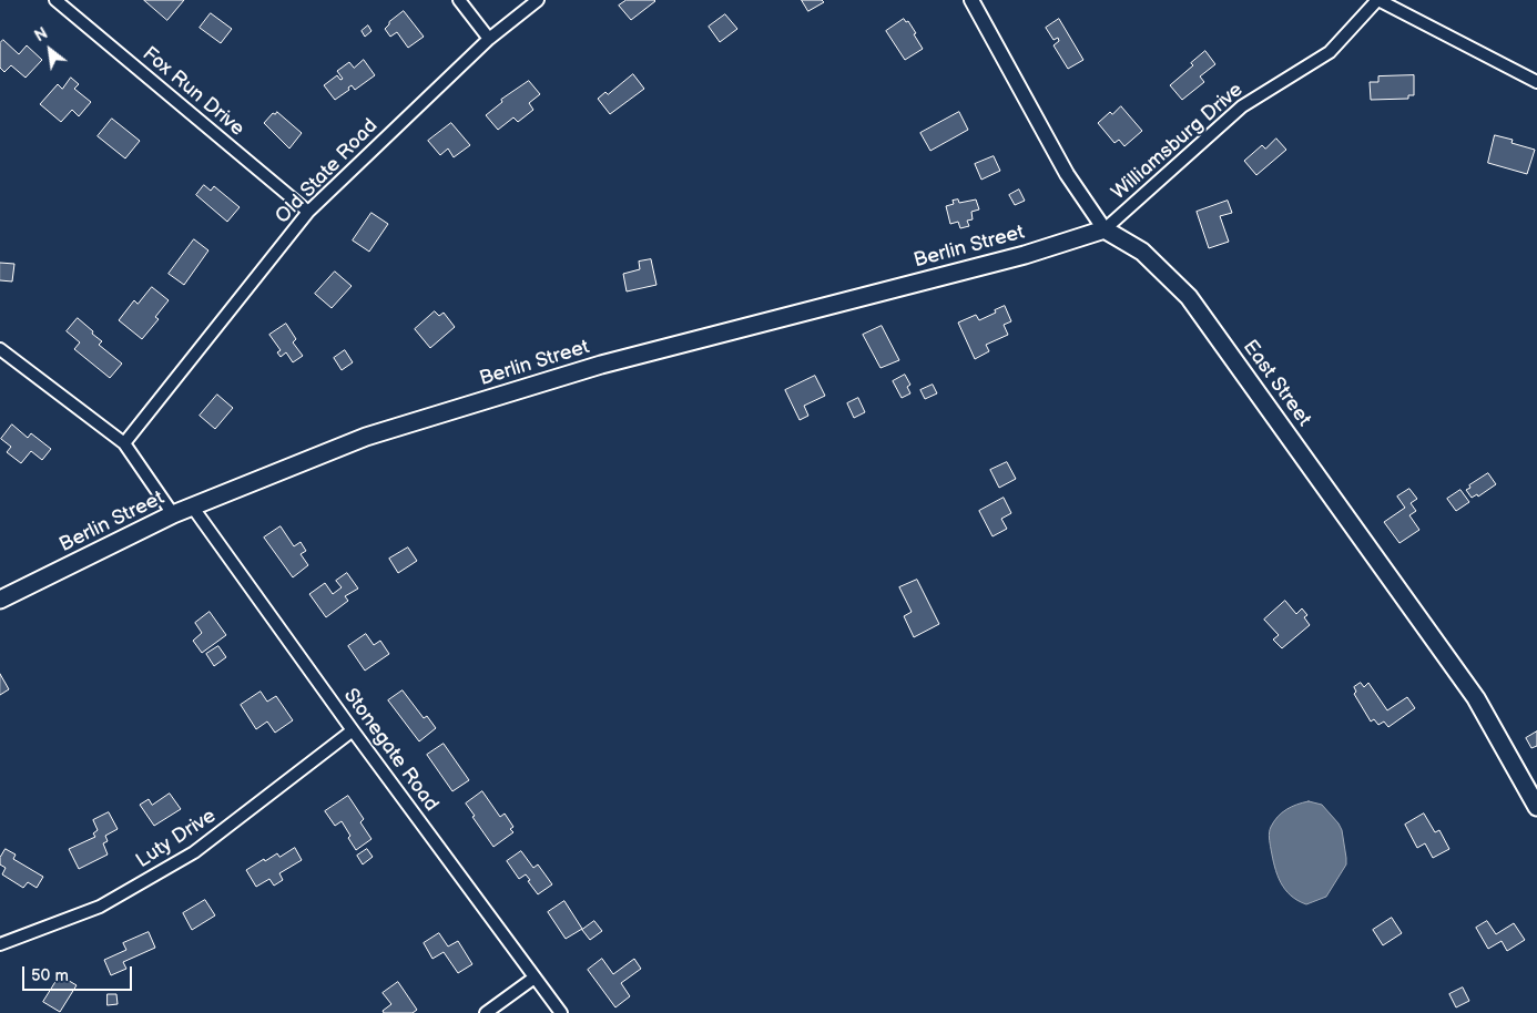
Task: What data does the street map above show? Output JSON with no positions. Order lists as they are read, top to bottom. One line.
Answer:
{"streets":{"main road":["Berlin Street","East Street"],"street":["Fox Run Drive","Williamsburg Drive","Old State Road","Stonegate Road","Luty Drive"]},"crossings":[["Fox Run Drive","Old State Road"],["Williamsburg Drive","Berlin Street"],["Williamsburg Drive","East Street"],["Berlin Street","East Street"],["Berlin Street","Stonegate Road"],["Stonegate Road","Luty Drive"]],"scale_bar":"50 m","north":"top left"}
